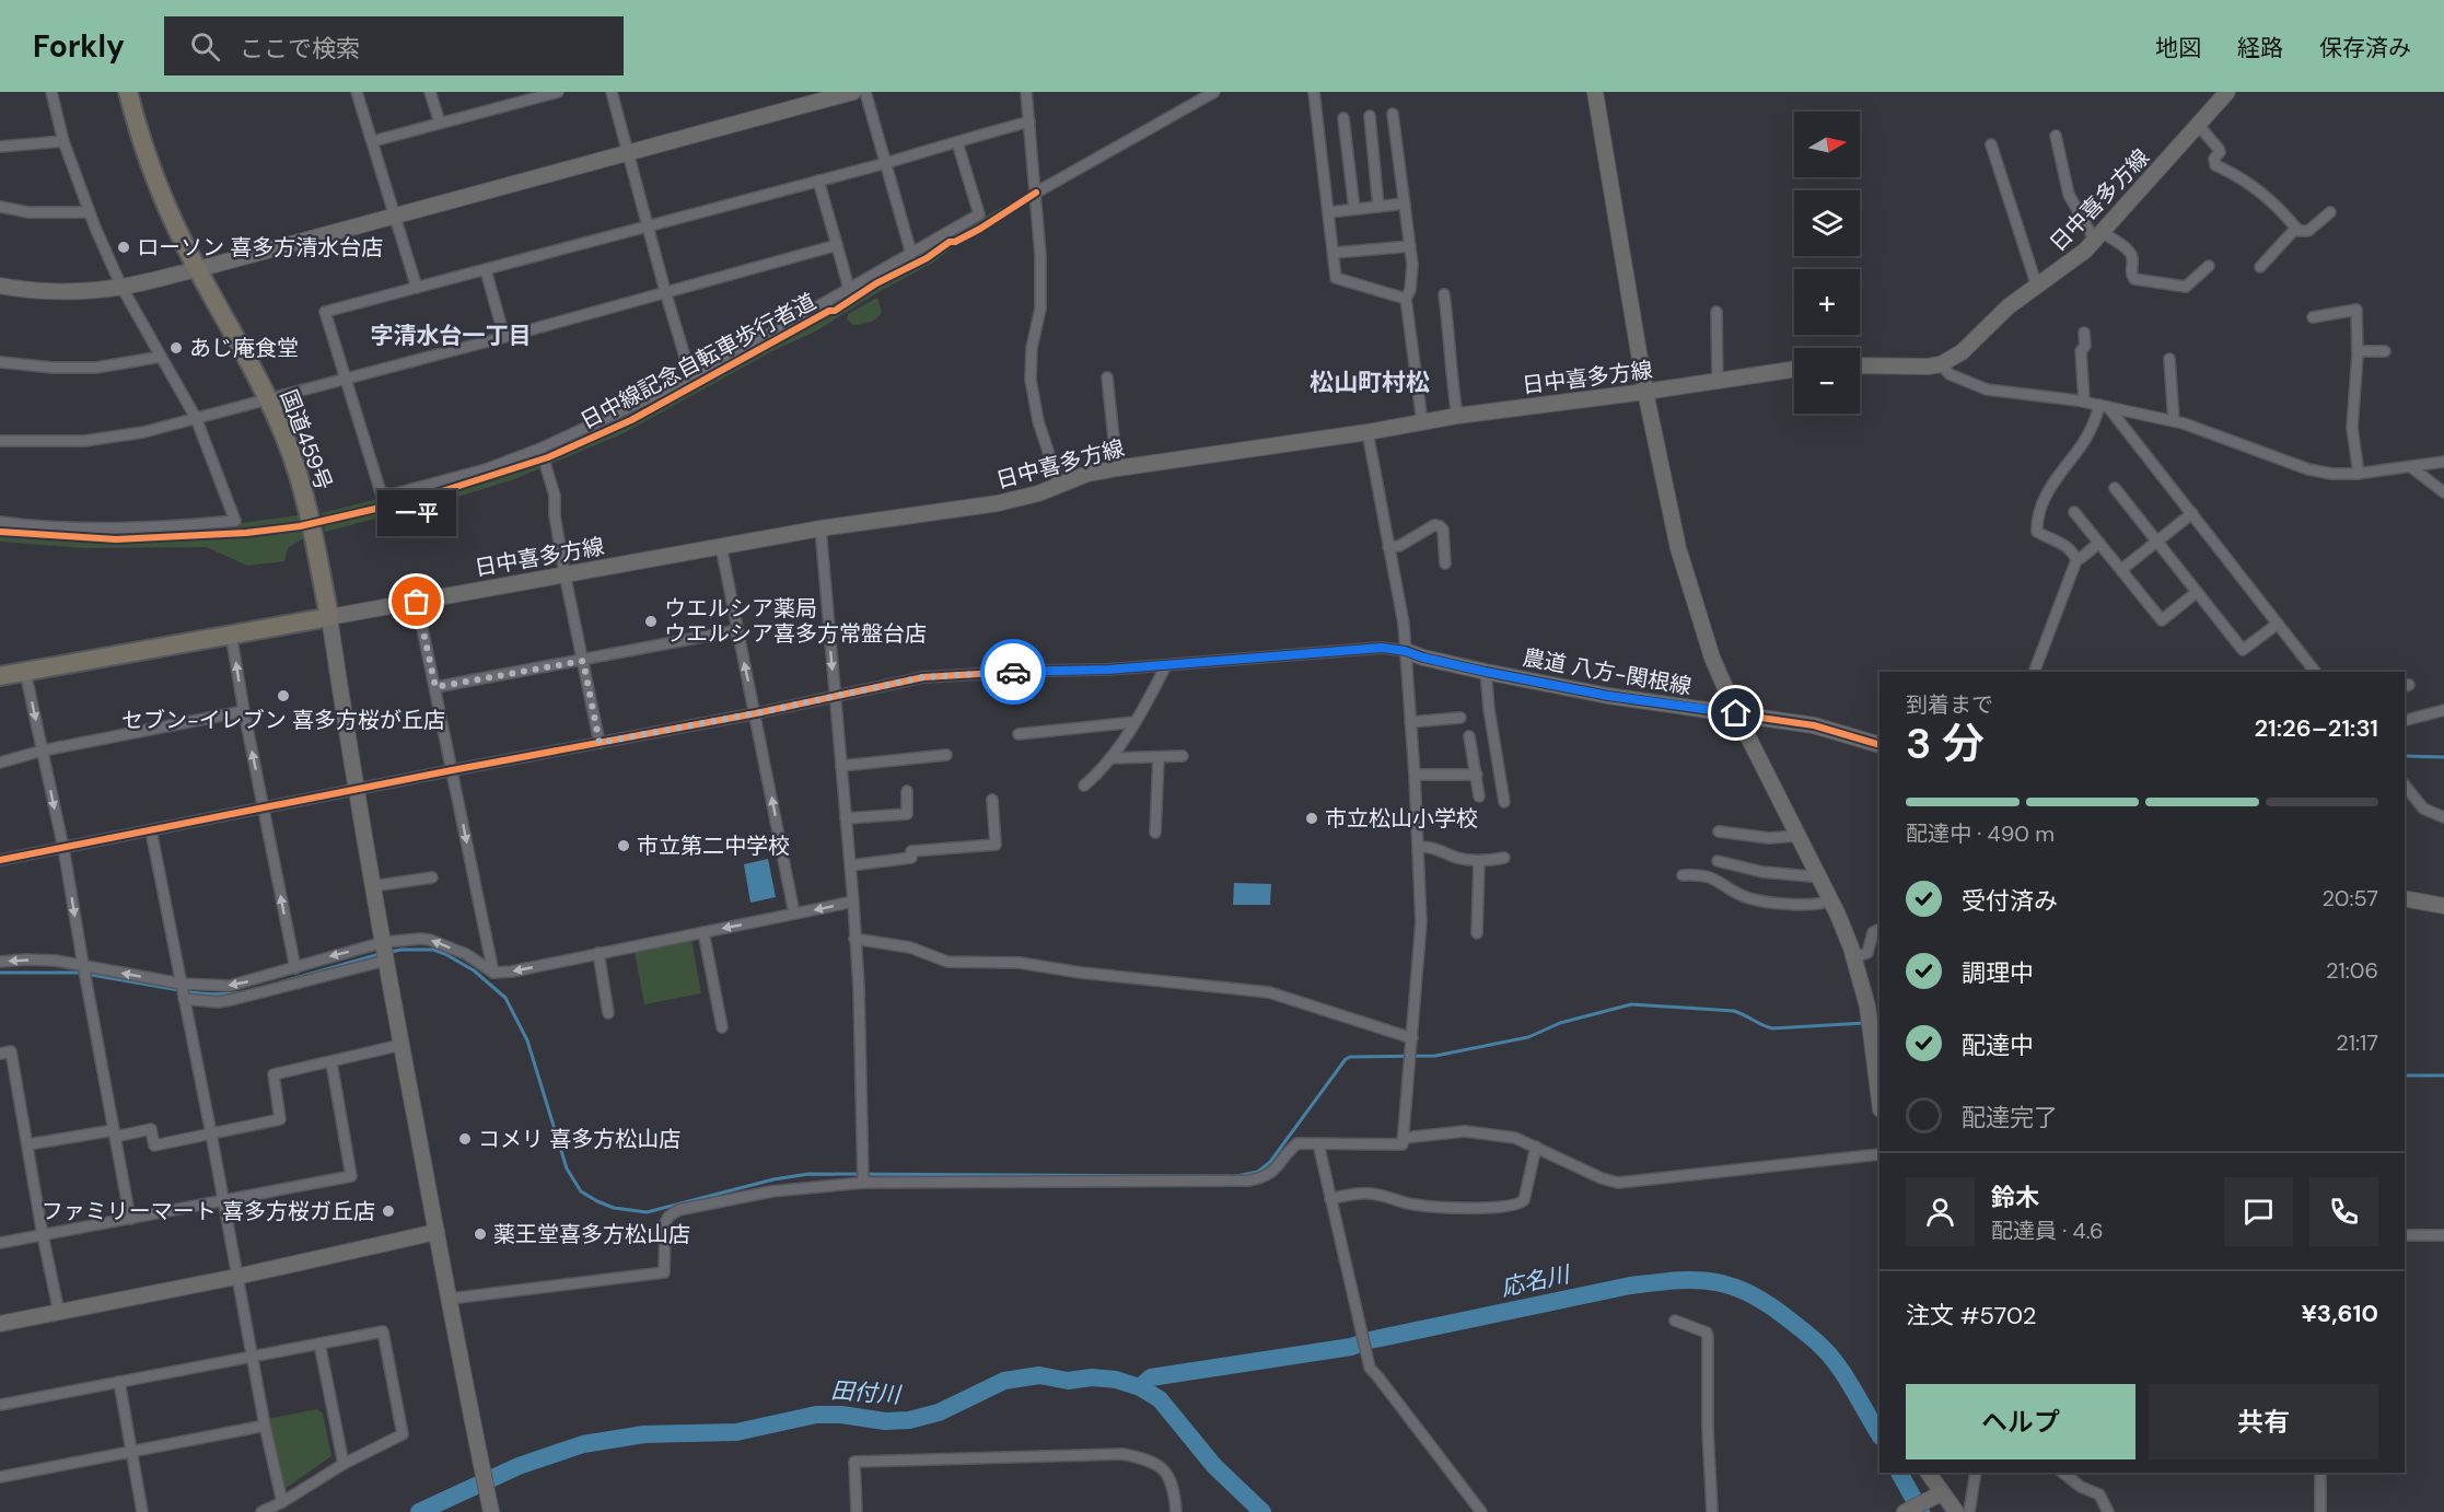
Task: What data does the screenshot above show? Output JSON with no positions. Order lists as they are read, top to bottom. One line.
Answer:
{"streets":{"highway":["国道459号"],"street":["日中喜多方線","農道 八方-関根線"],"cycle path":["日中線記念自転車歩行者道"]},"crossings":[["日中喜多方線","国道459号"]],"districts":["字清水台一丁目","松山町村松"],"water":["応名川","田付川"],"places":["ローソン 喜多方清水台店","あじ庵食堂","一平","ウエルシア薬局 ウエルシア喜多方常盤台店","セブン-イレブン 喜多方桜が丘店","市立松山小学校","市立第二中学校","コメリ 喜多方松山店","ファミリーマート 喜多方桜ガ丘店","薬王堂喜多方松山店"],"north":"right","page":{"header":"Forkly","search":"ここで検索","nav":["地図","経路","保存済み"],"map_buttons":["+","−"],"bubble":"一平","heading":["3 分","到着まで","21:26–21:31"],"panel":["鈴木","配達員 · 4.6","注文 #5702","¥3,610"],"bar":"配達中 · 490 m","list":[["受付済み","20:57"],["調理中","21:06"],["配達中","21:17"],"配達完了"],"buttons":["ヘルプ","共有"]}}
